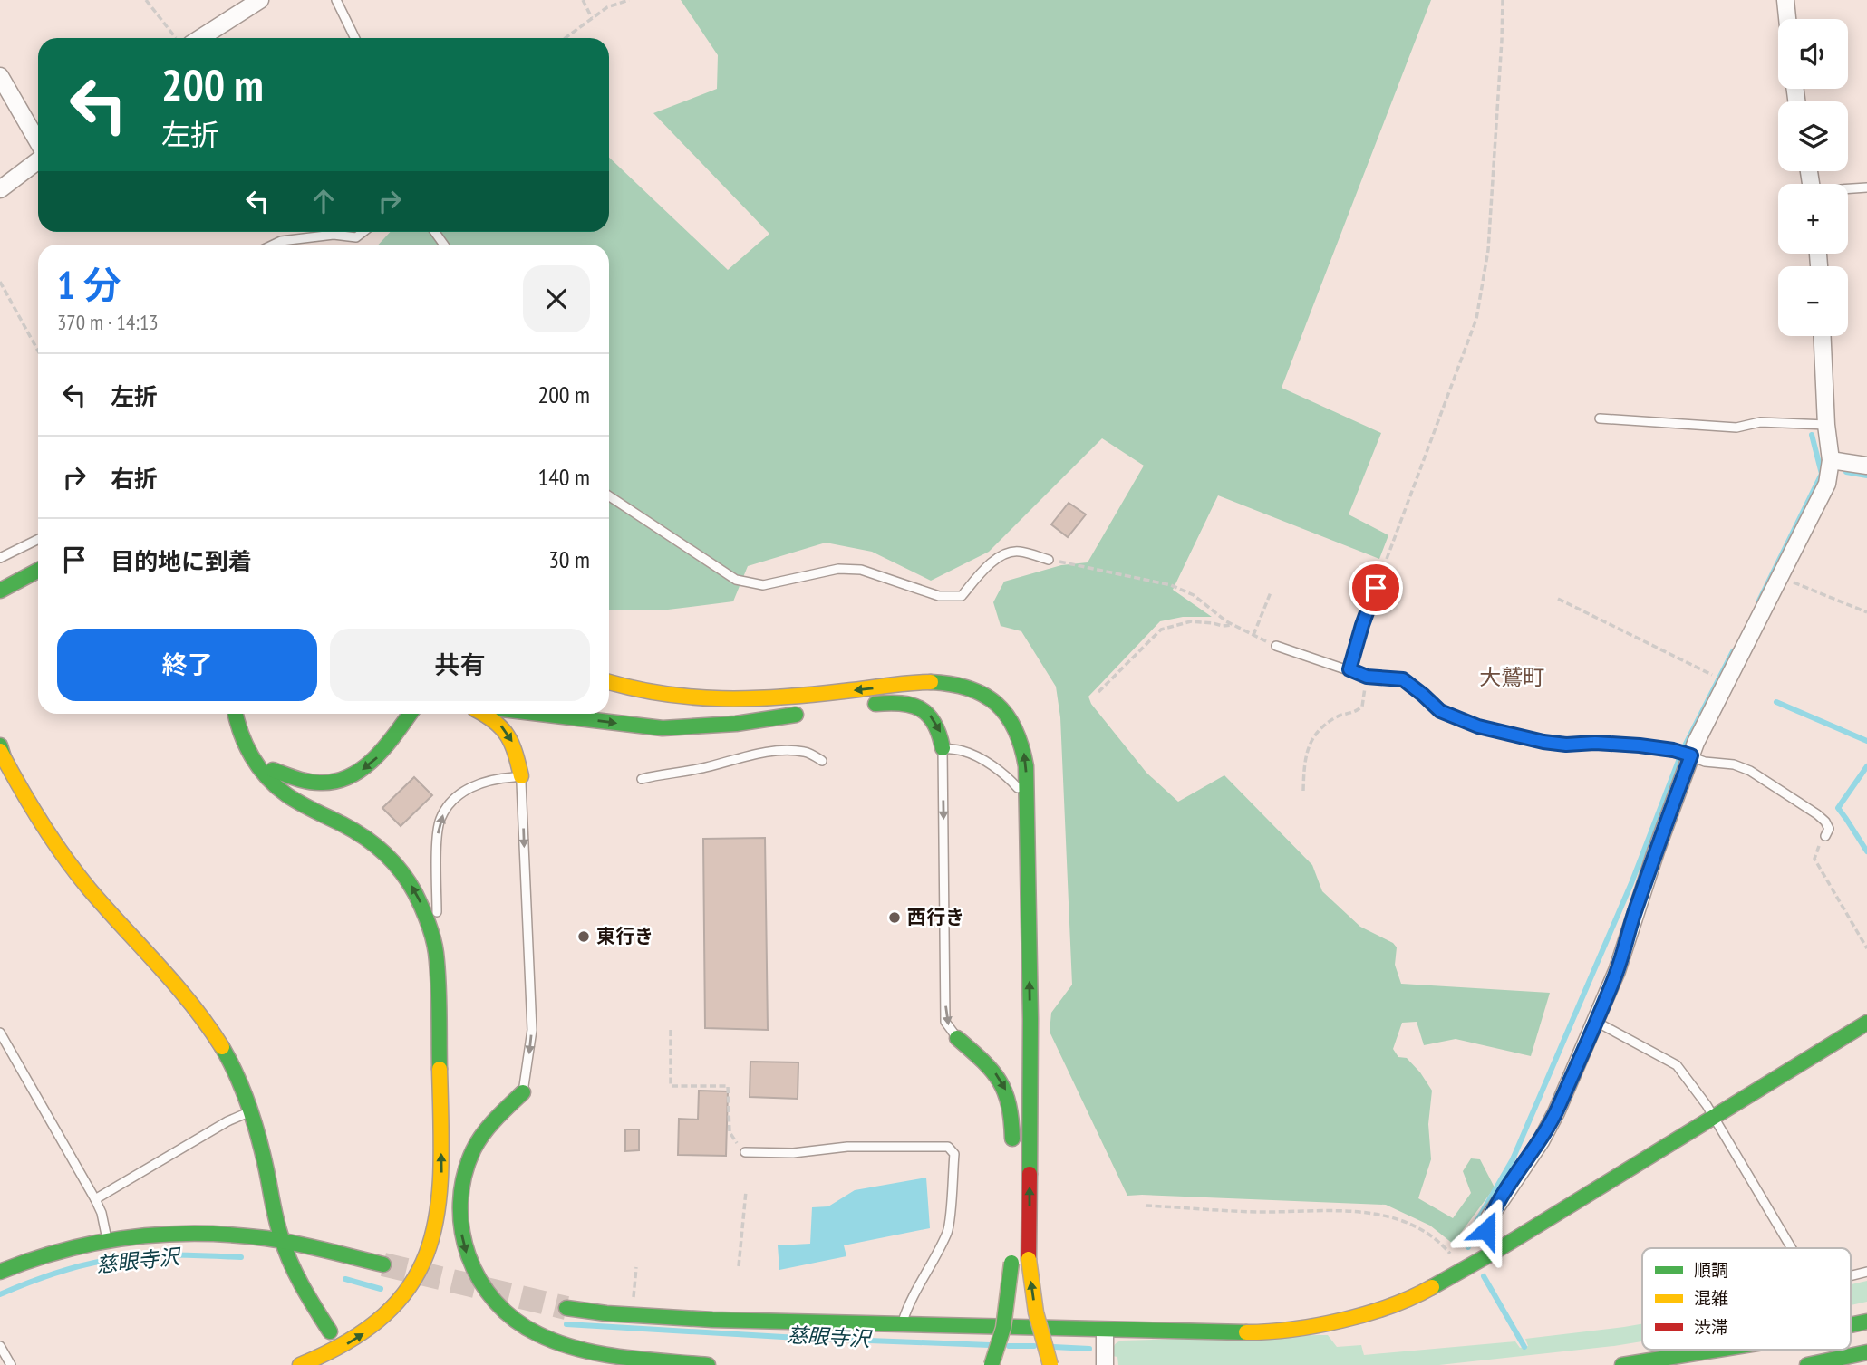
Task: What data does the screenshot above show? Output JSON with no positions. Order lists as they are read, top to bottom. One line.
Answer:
{"districts":["大鷲町"],"water":["慈眼寺沢"],"places":["西行き","東行き"],"legend":["順調","混雑","渋滞"],"page":{"map_buttons":["+","−"],"turn":["200 m","左折"],"heading":["1 分","370 m · 14:13"],"list":[{"name":"左折","value":"200 m"},{"name":"右折","value":"140 m"},{"name":"目的地に到着","value":"30 m"}],"buttons":["終了","共有"]}}
